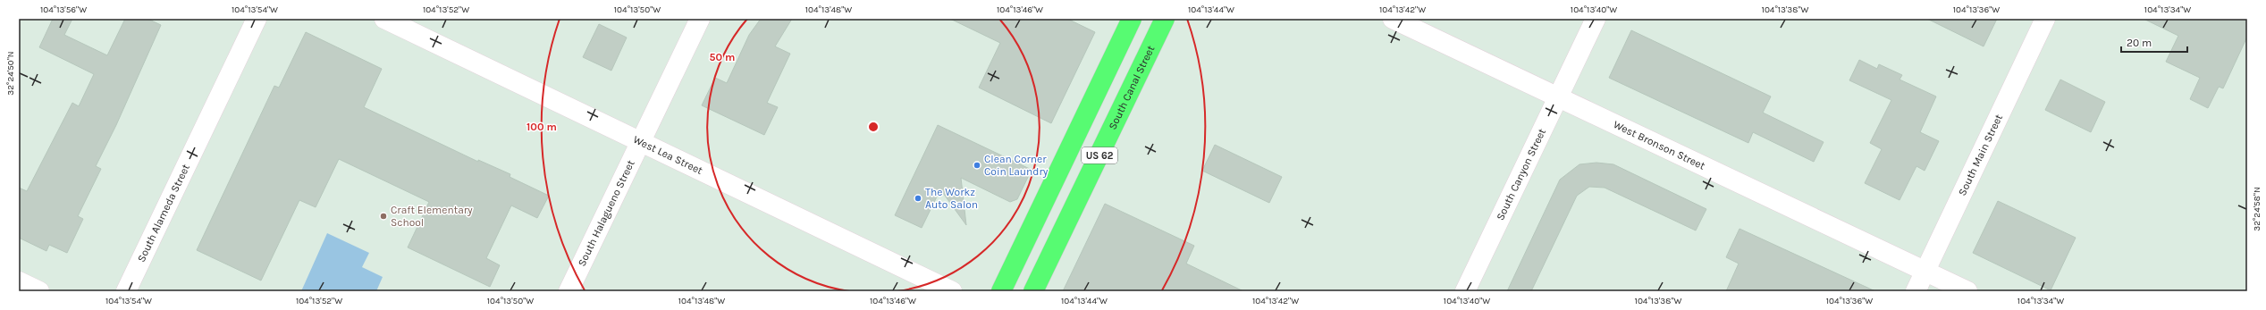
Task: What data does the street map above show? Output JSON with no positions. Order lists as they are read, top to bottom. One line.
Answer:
{"streets":{"highway":["South Canal Street","US 62"],"street":["West Bronson Street","West Lea Street","South Main Street","South Canyon Street","South Alameda Street","South Halagueno Street"]},"crossings":[["West Bronson Street","South Main Street"],["West Bronson Street","South Canyon Street"],["West Lea Street","South Halagueno Street"]],"places":["Clean Corner Coin Laundry","The Workz Auto Salon","Craft Elementary School"],"scale_bar":"20 m","coordinates":["104°13'56\"W","104°13'54\"W","104°13'52\"W","104°13'50\"W","104°13'48\"W","104°13'46\"W","104°13'44\"W","104°13'42\"W","104°13'40\"W","104°13'38\"W","104°13'36\"W","104°13'34\"W","32°24'50\"N","32°24'58\"N"],"rings":["50 m","100 m"]}
